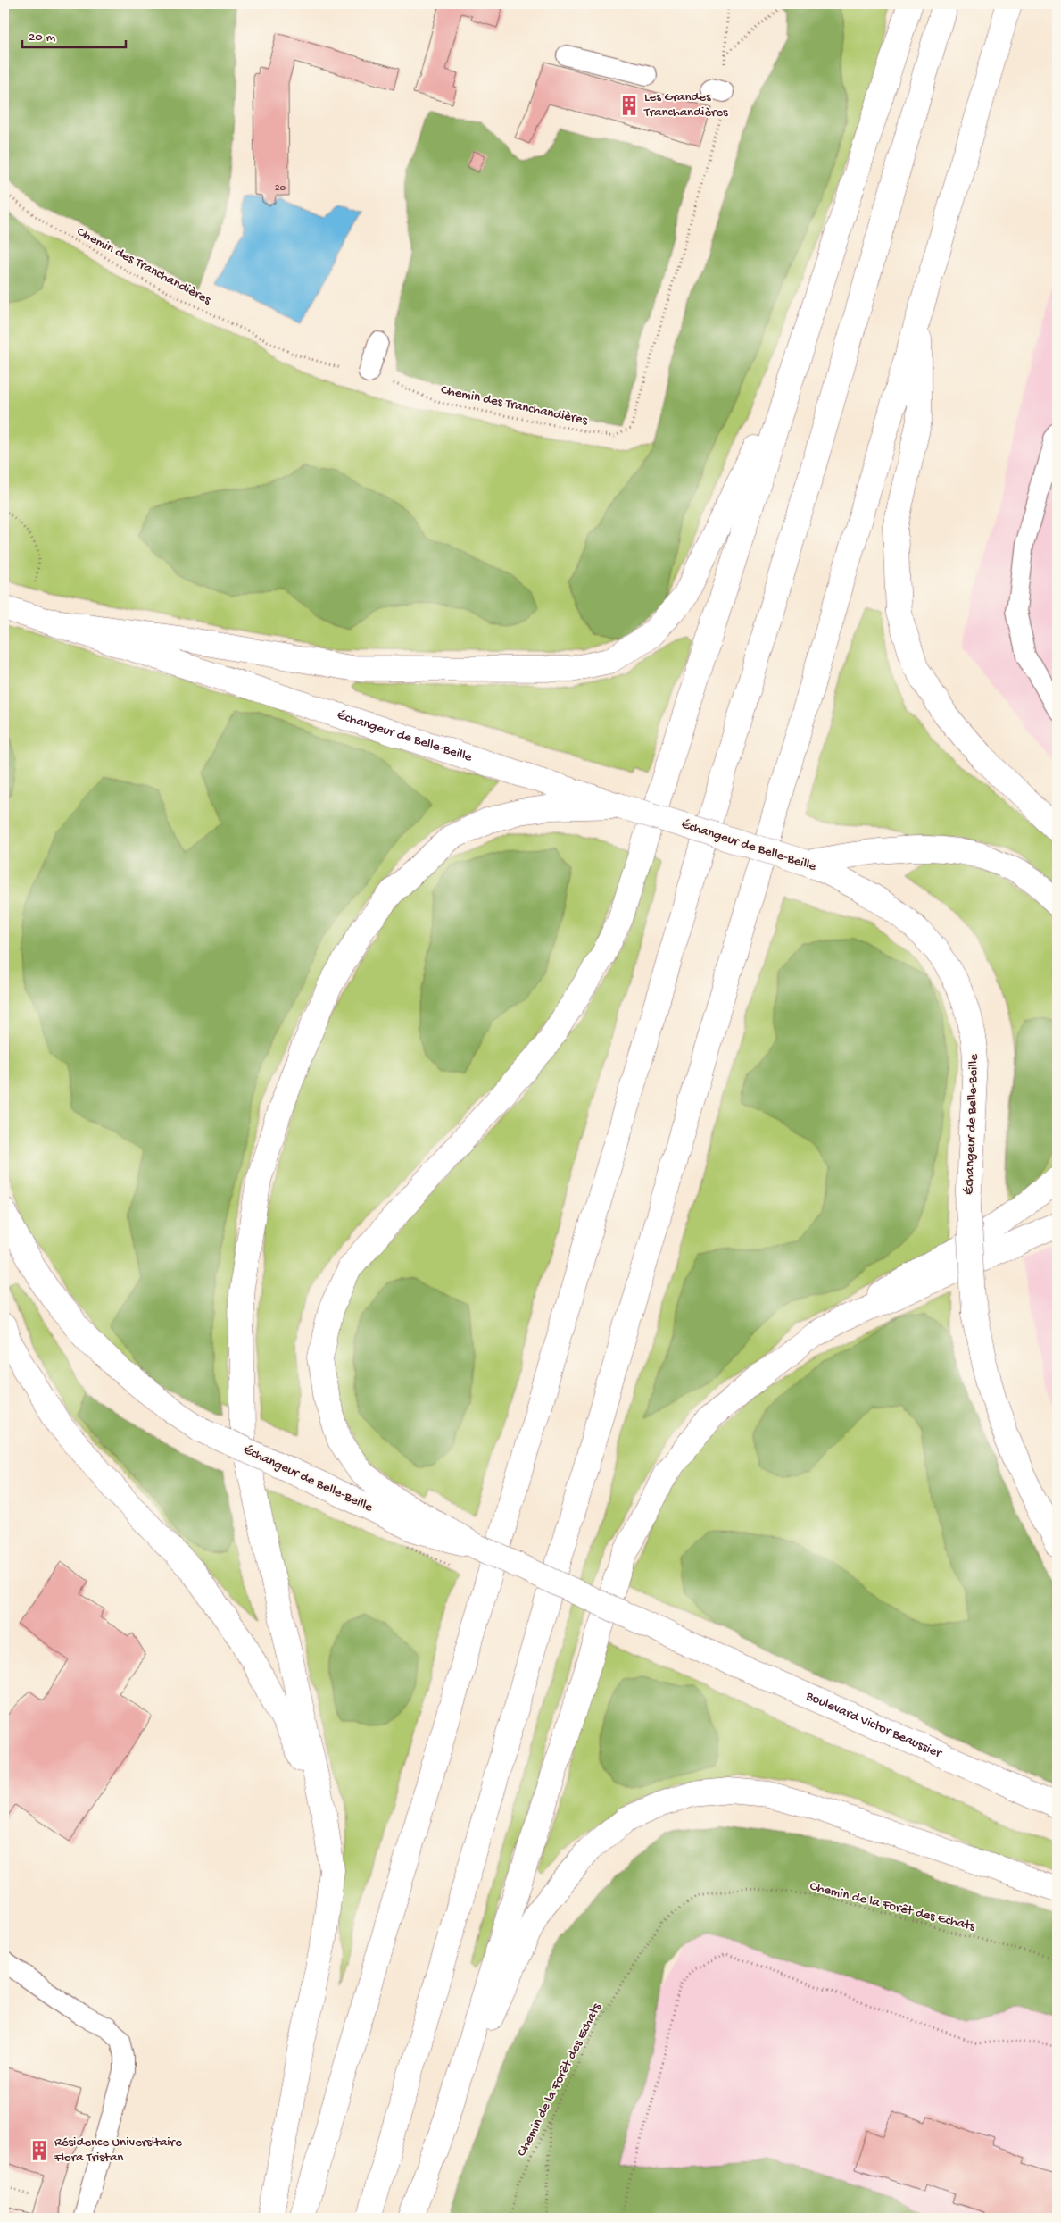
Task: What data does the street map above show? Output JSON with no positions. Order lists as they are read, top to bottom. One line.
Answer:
{"streets":{"main road":["Échangeur de Belle-Beille","Boulevard Victor Beaussier"],"path":["Chemin des Tranchandières","Chemin de la Forêt des Echats"]},"crossings":[["Échangeur de Belle-Beille","Boulevard Victor Beaussier"]],"places":{"building":["Les Grandes Tranchandières","Résidence Universitaire Flora Tristan"]},"house_numbers":["20"],"scale_bar":"20 m"}
